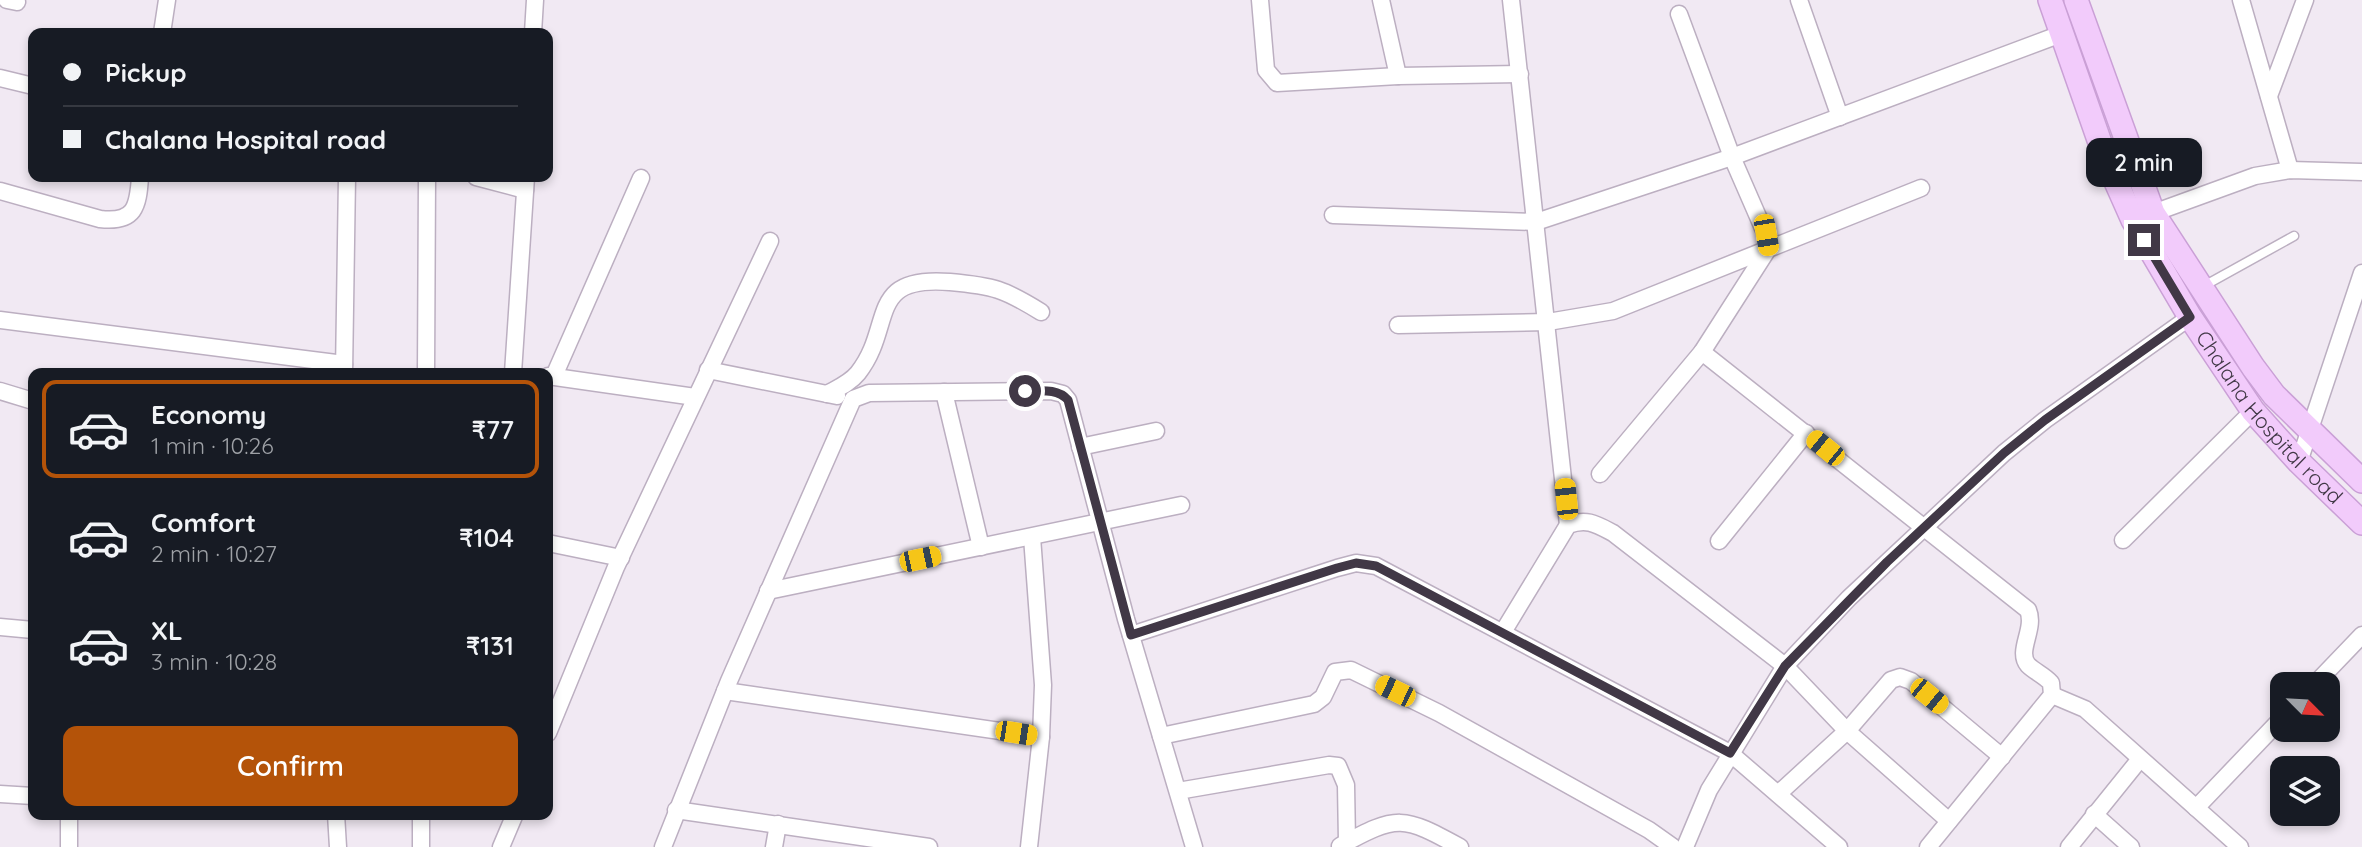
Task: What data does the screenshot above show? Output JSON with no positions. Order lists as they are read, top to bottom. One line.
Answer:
{"streets":{"street":["Chalana Hospital road"]},"north":"bottom right","page":{"banner":["Pickup","Chalana Hospital road"],"bubble":"2 min","list":[{"name":"Economy","note":"1 min · 10:26","value":"₹77"},{"name":"Comfort","note":"2 min · 10:27","value":"₹104"},{"name":"XL","note":"3 min · 10:28","value":"₹131"}],"buttons":"Confirm"}}
